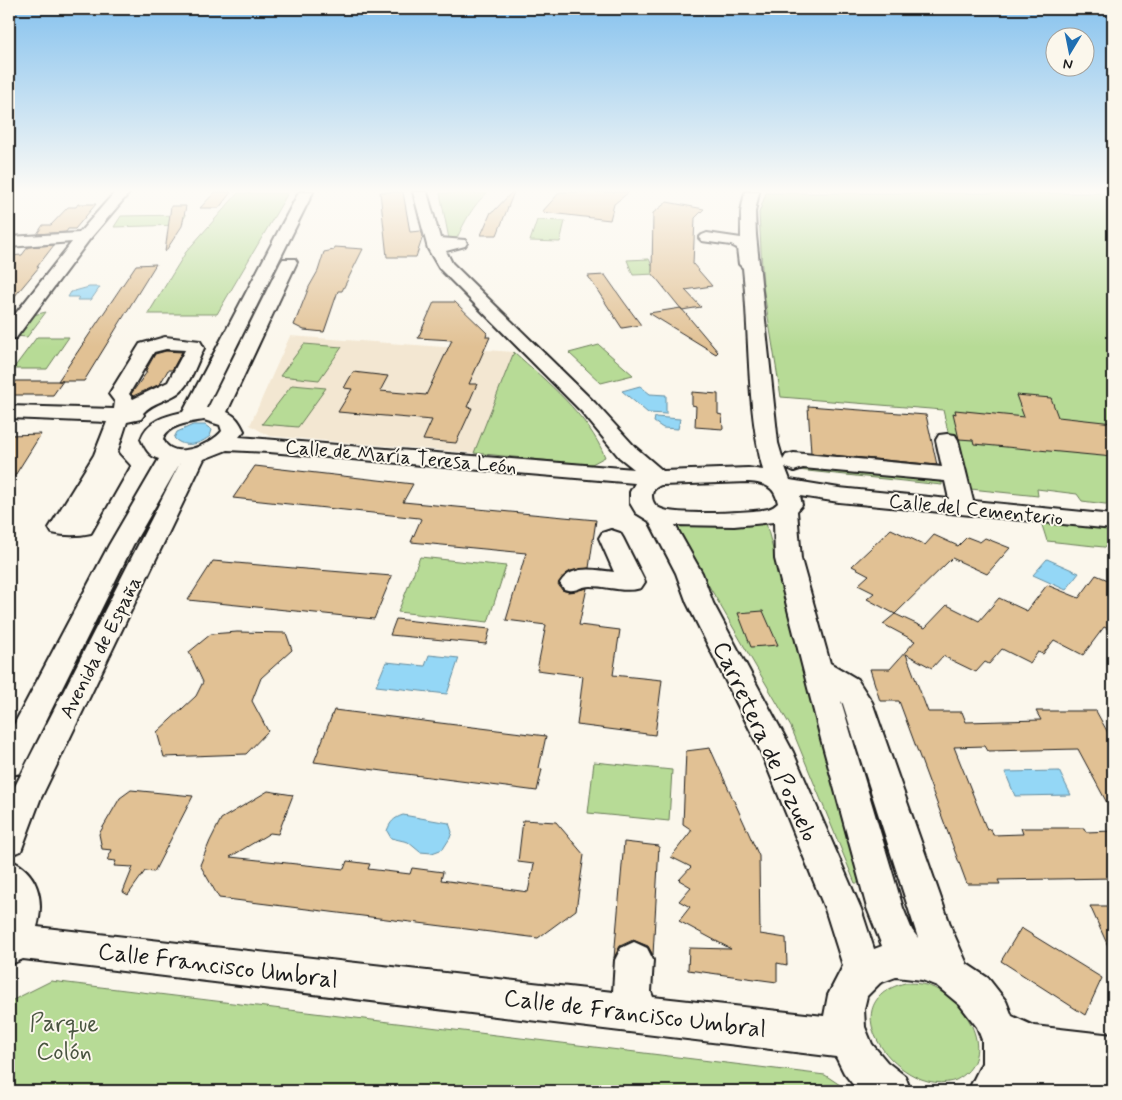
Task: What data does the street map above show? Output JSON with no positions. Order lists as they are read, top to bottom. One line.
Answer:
{"streets":{"street":["Calle de María Teresa León","Calle del Cementerio","Avenida de España","Carretera de Pozuelo","Calle Francisco Umbral","Calle de Francisco Umbral"]},"crossings":[["Calle de María Teresa León","Calle del Cementerio"],["Calle de María Teresa León","Carretera de Pozuelo"],["Calle del Cementerio","Carretera de Pozuelo"],["Calle Francisco Umbral","Calle de Francisco Umbral"]],"parks":["Parque Colón"],"north":"bottom"}
